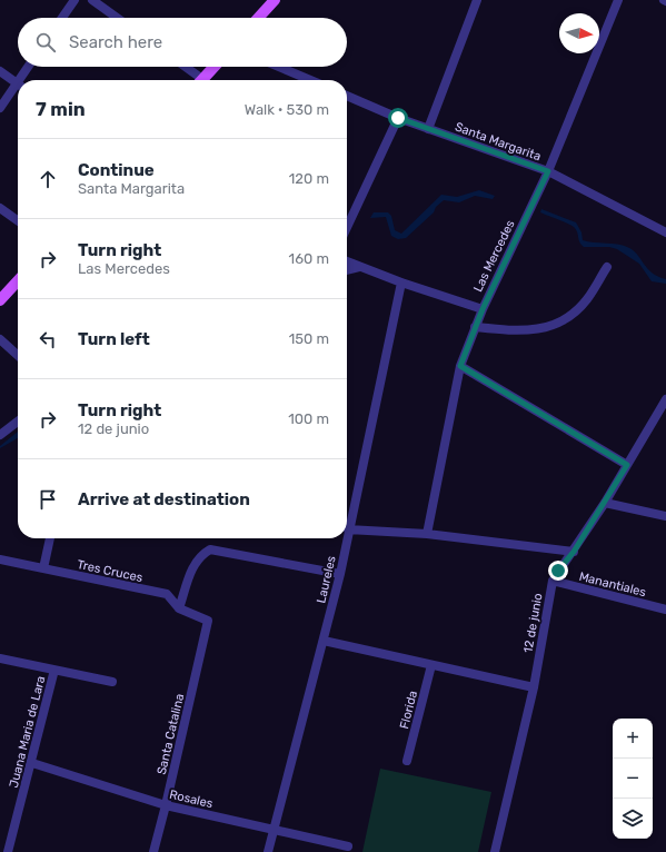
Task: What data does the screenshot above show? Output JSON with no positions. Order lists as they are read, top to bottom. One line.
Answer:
{"streets":{"street":["Santa Margarita","Las Mercedes","Tres Cruces","Laureles","Manantiales","12 de junio","Florida","Juana Maria de Lara","Santa Catalina","Rosales"]},"crossings":[["Santa Margarita","Las Mercedes"],["Tres Cruces","Santa Catalina"],["Laureles","Rosales"],["Manantiales","12 de junio"],["Juana Maria de Lara","Rosales"],["Santa Catalina","Rosales"]],"north":"right","page":{"search":"Search here","heading":["7 min","Walk · 530 m"],"list":[["Continue","Santa Margarita","120 m"],["Turn right","Las Mercedes","160 m"],["Turn left","150 m"],["Turn right","12 de junio","100 m"],"Arrive at destination"],"map_buttons":["+","−"]}}
